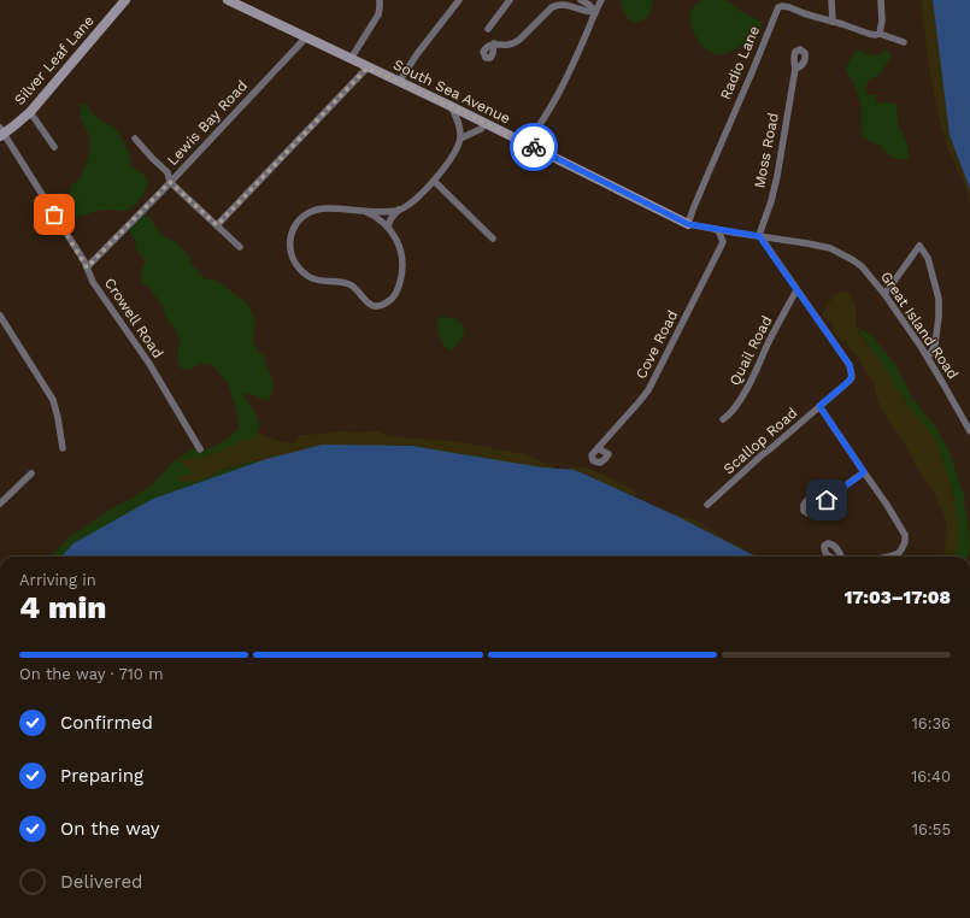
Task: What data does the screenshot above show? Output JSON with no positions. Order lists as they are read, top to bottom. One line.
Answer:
{"streets":{"street":["Silver Leaf Lane","Radio Lane","South Sea Avenue","Lewis Bay Road","Moss Road","Crowell Road","Great Island Road","Cove Road","Quail Road","Scallop Road"]},"crossings":[["Silver Leaf Lane","Crowell Road"],["Radio Lane","South Sea Avenue"],["Radio Lane","Great Island Road"],["South Sea Avenue","Lewis Bay Road"],["South Sea Avenue","Great Island Road"],["Lewis Bay Road","Crowell Road"],["Moss Road","Great Island Road"],["Great Island Road","Cove Road"],["Quail Road","Scallop Road"]],"page":{"heading":["4 min","Arriving in","17:03–17:08"],"bar":"On the way · 710 m","list":[["Confirmed","16:36"],["Preparing","16:40"],["On the way","16:55"],"Delivered"]}}
